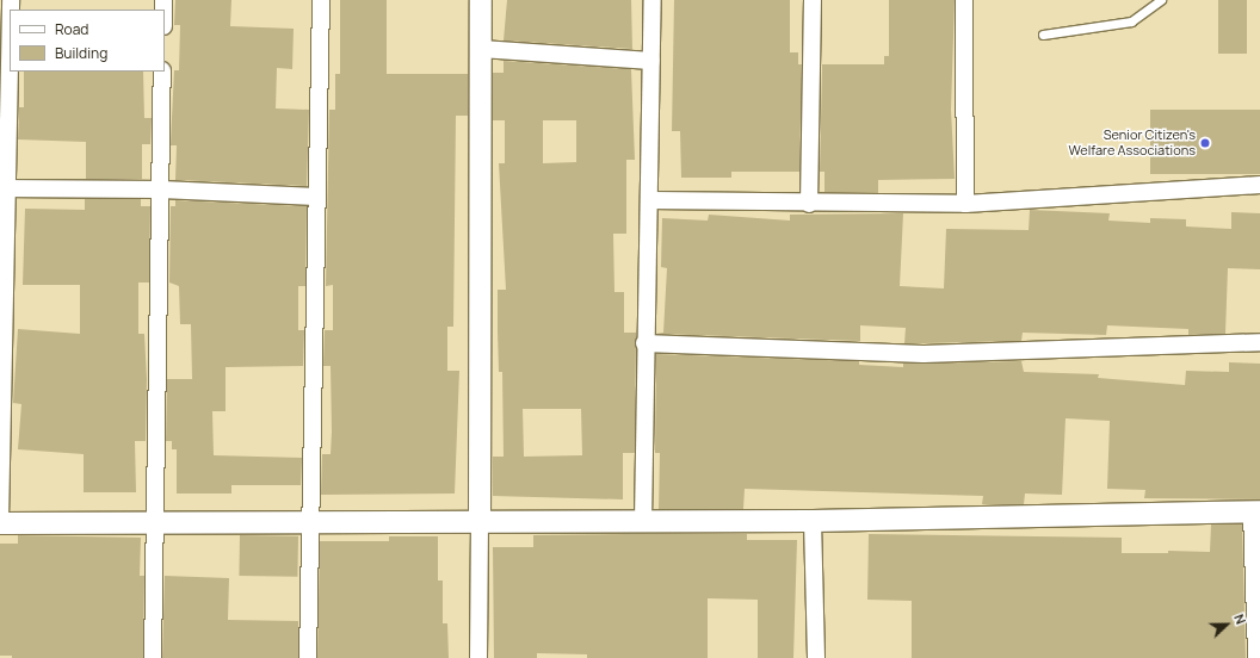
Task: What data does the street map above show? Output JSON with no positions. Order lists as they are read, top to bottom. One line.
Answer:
{"places":["Senior Citizen's Welfare Associations"],"legend":["Road","Building"],"north":"right"}
